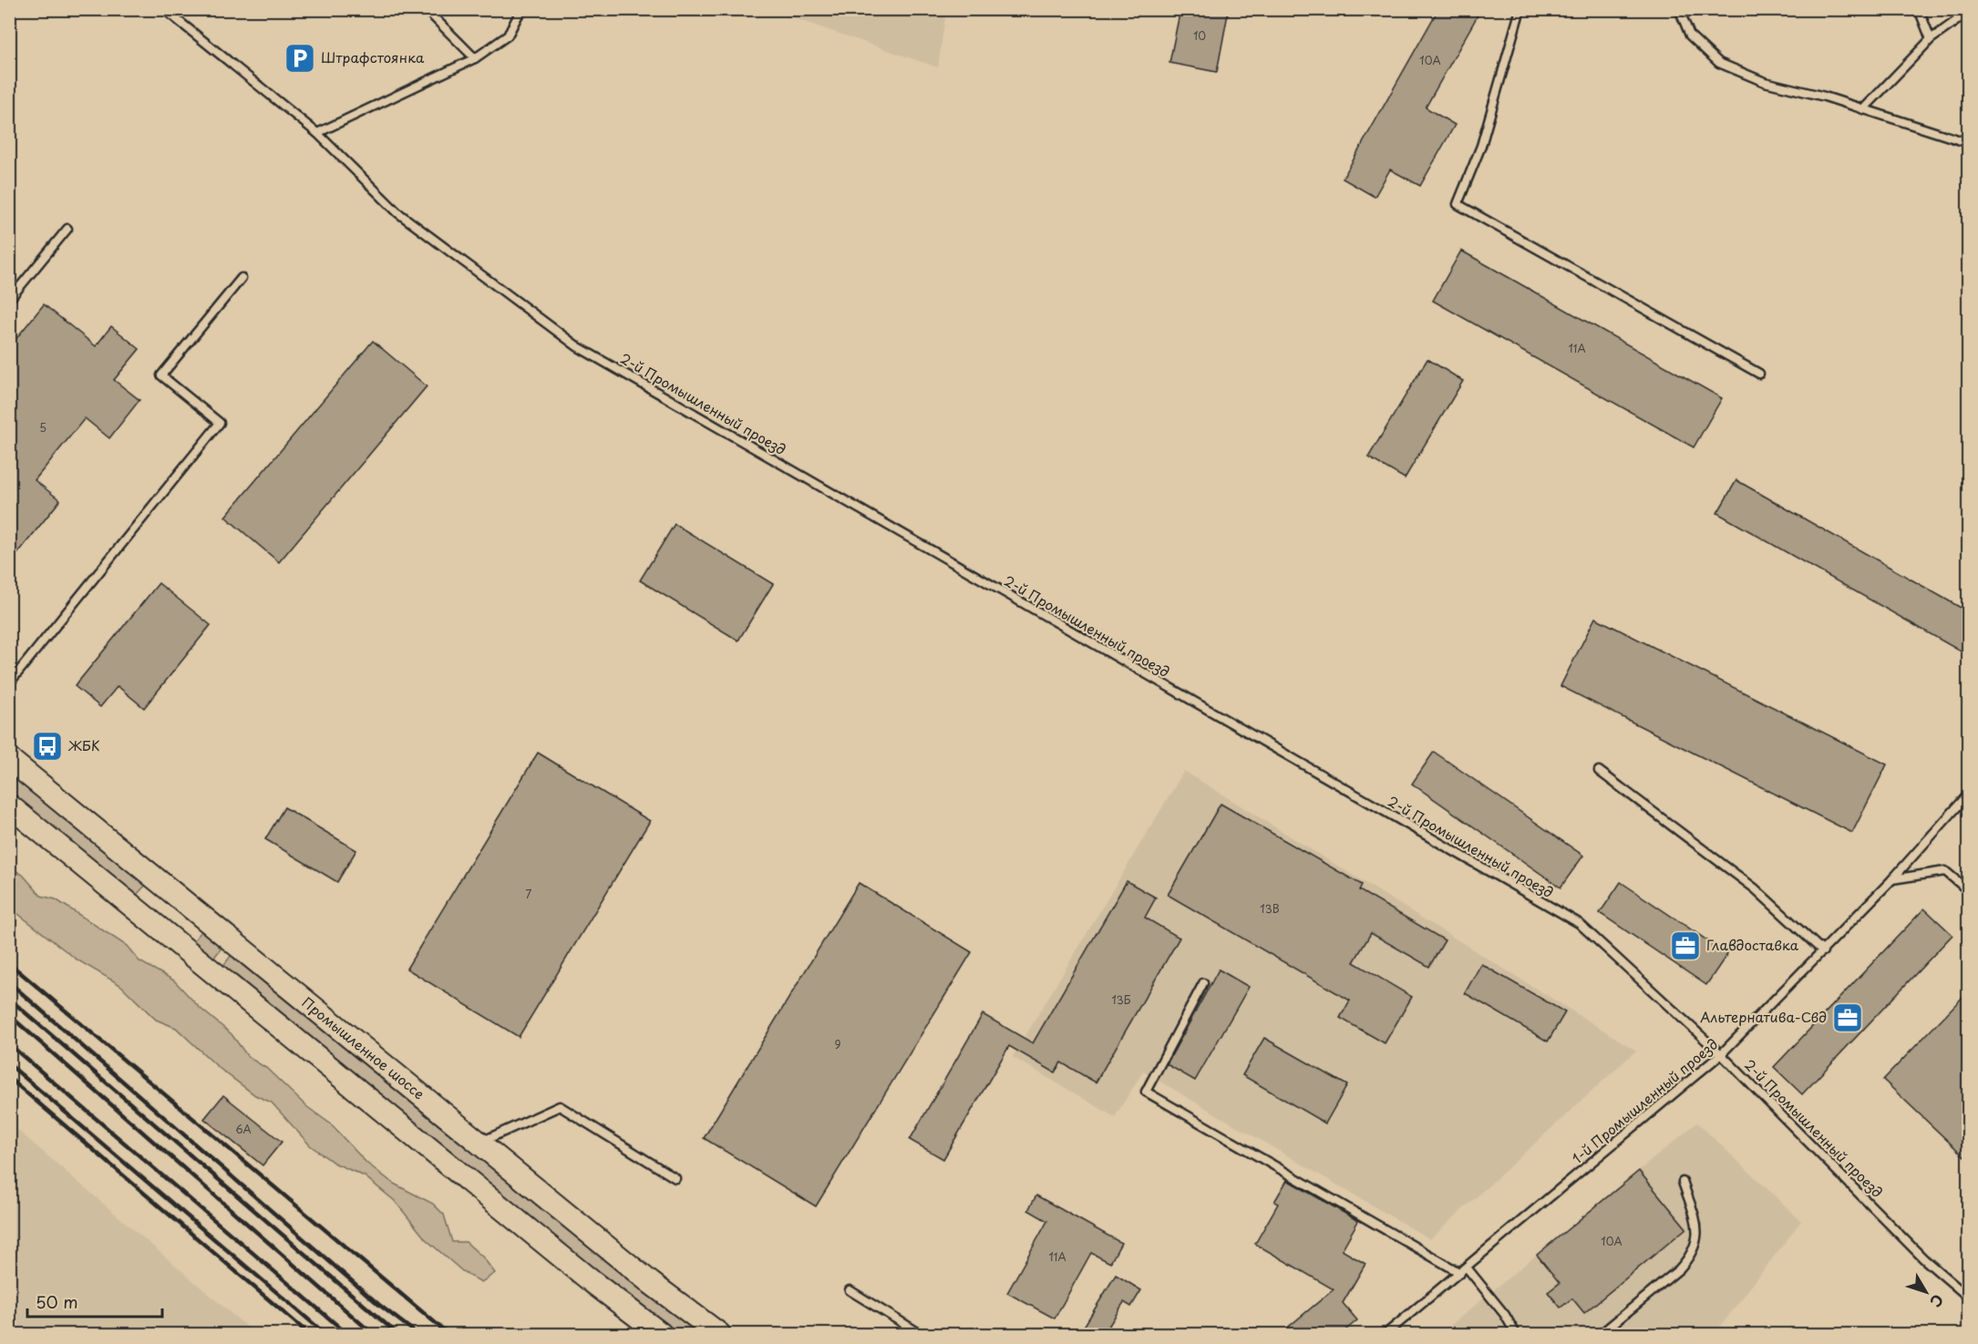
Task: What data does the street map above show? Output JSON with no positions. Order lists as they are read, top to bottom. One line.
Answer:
{"streets":{"main road":["Промышленное шоссе"],"lane":["2-й Промышленный проезд","1-й Промышленный проезд"]},"crossings":[["2-й Промышленный проезд","1-й Промышленный проезд"]],"places":{"parking":["Штрафстоянка"],"bus stop":["ЖБК"],"office":["Главдоставка","Альтернатива-Свд"]},"house_numbers":["10","10А","11А","5","7","13В","13Б","9","6А","10А","11А"],"scale_bar":"50 m","north":"bottom right"}
